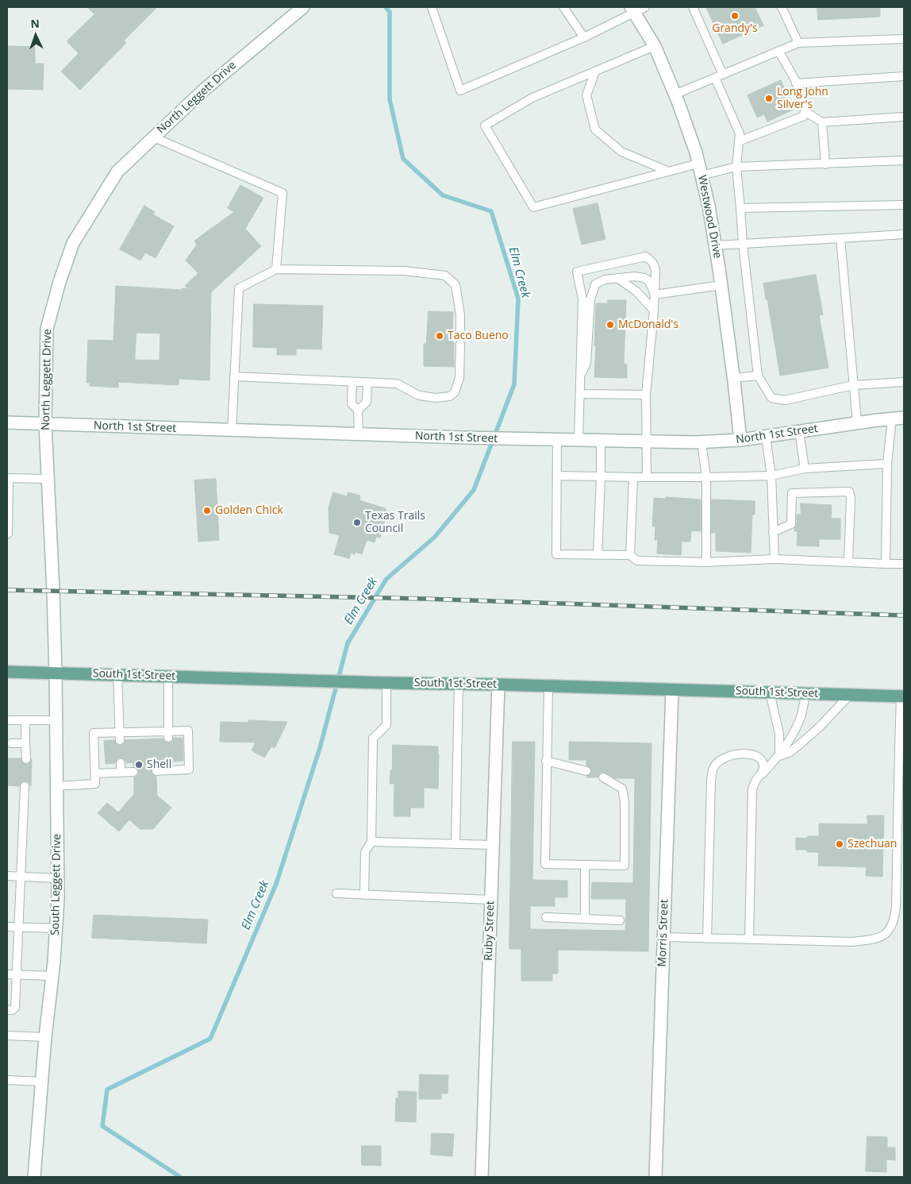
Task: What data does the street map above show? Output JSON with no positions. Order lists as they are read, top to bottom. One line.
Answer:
{"streets":{"main road":["South 1st Street"],"street":["North Leggett Drive","Westwood Drive","North 1st Street","South Leggett Drive","Ruby Street","Morris Street"]},"crossings":[["North Leggett Drive","North 1st Street"],["North Leggett Drive","South Leggett Drive"],["Westwood Drive","North 1st Street"],["South 1st Street","South Leggett Drive"],["South 1st Street","Ruby Street"],["South 1st Street","Morris Street"]],"water":["Elm Creek"],"places":["Grandy's","Long John Silver's","McDonald's","Taco Bueno","Golden Chick","Texas Trails Council","Shell","Szechuan"],"north":"top"}
